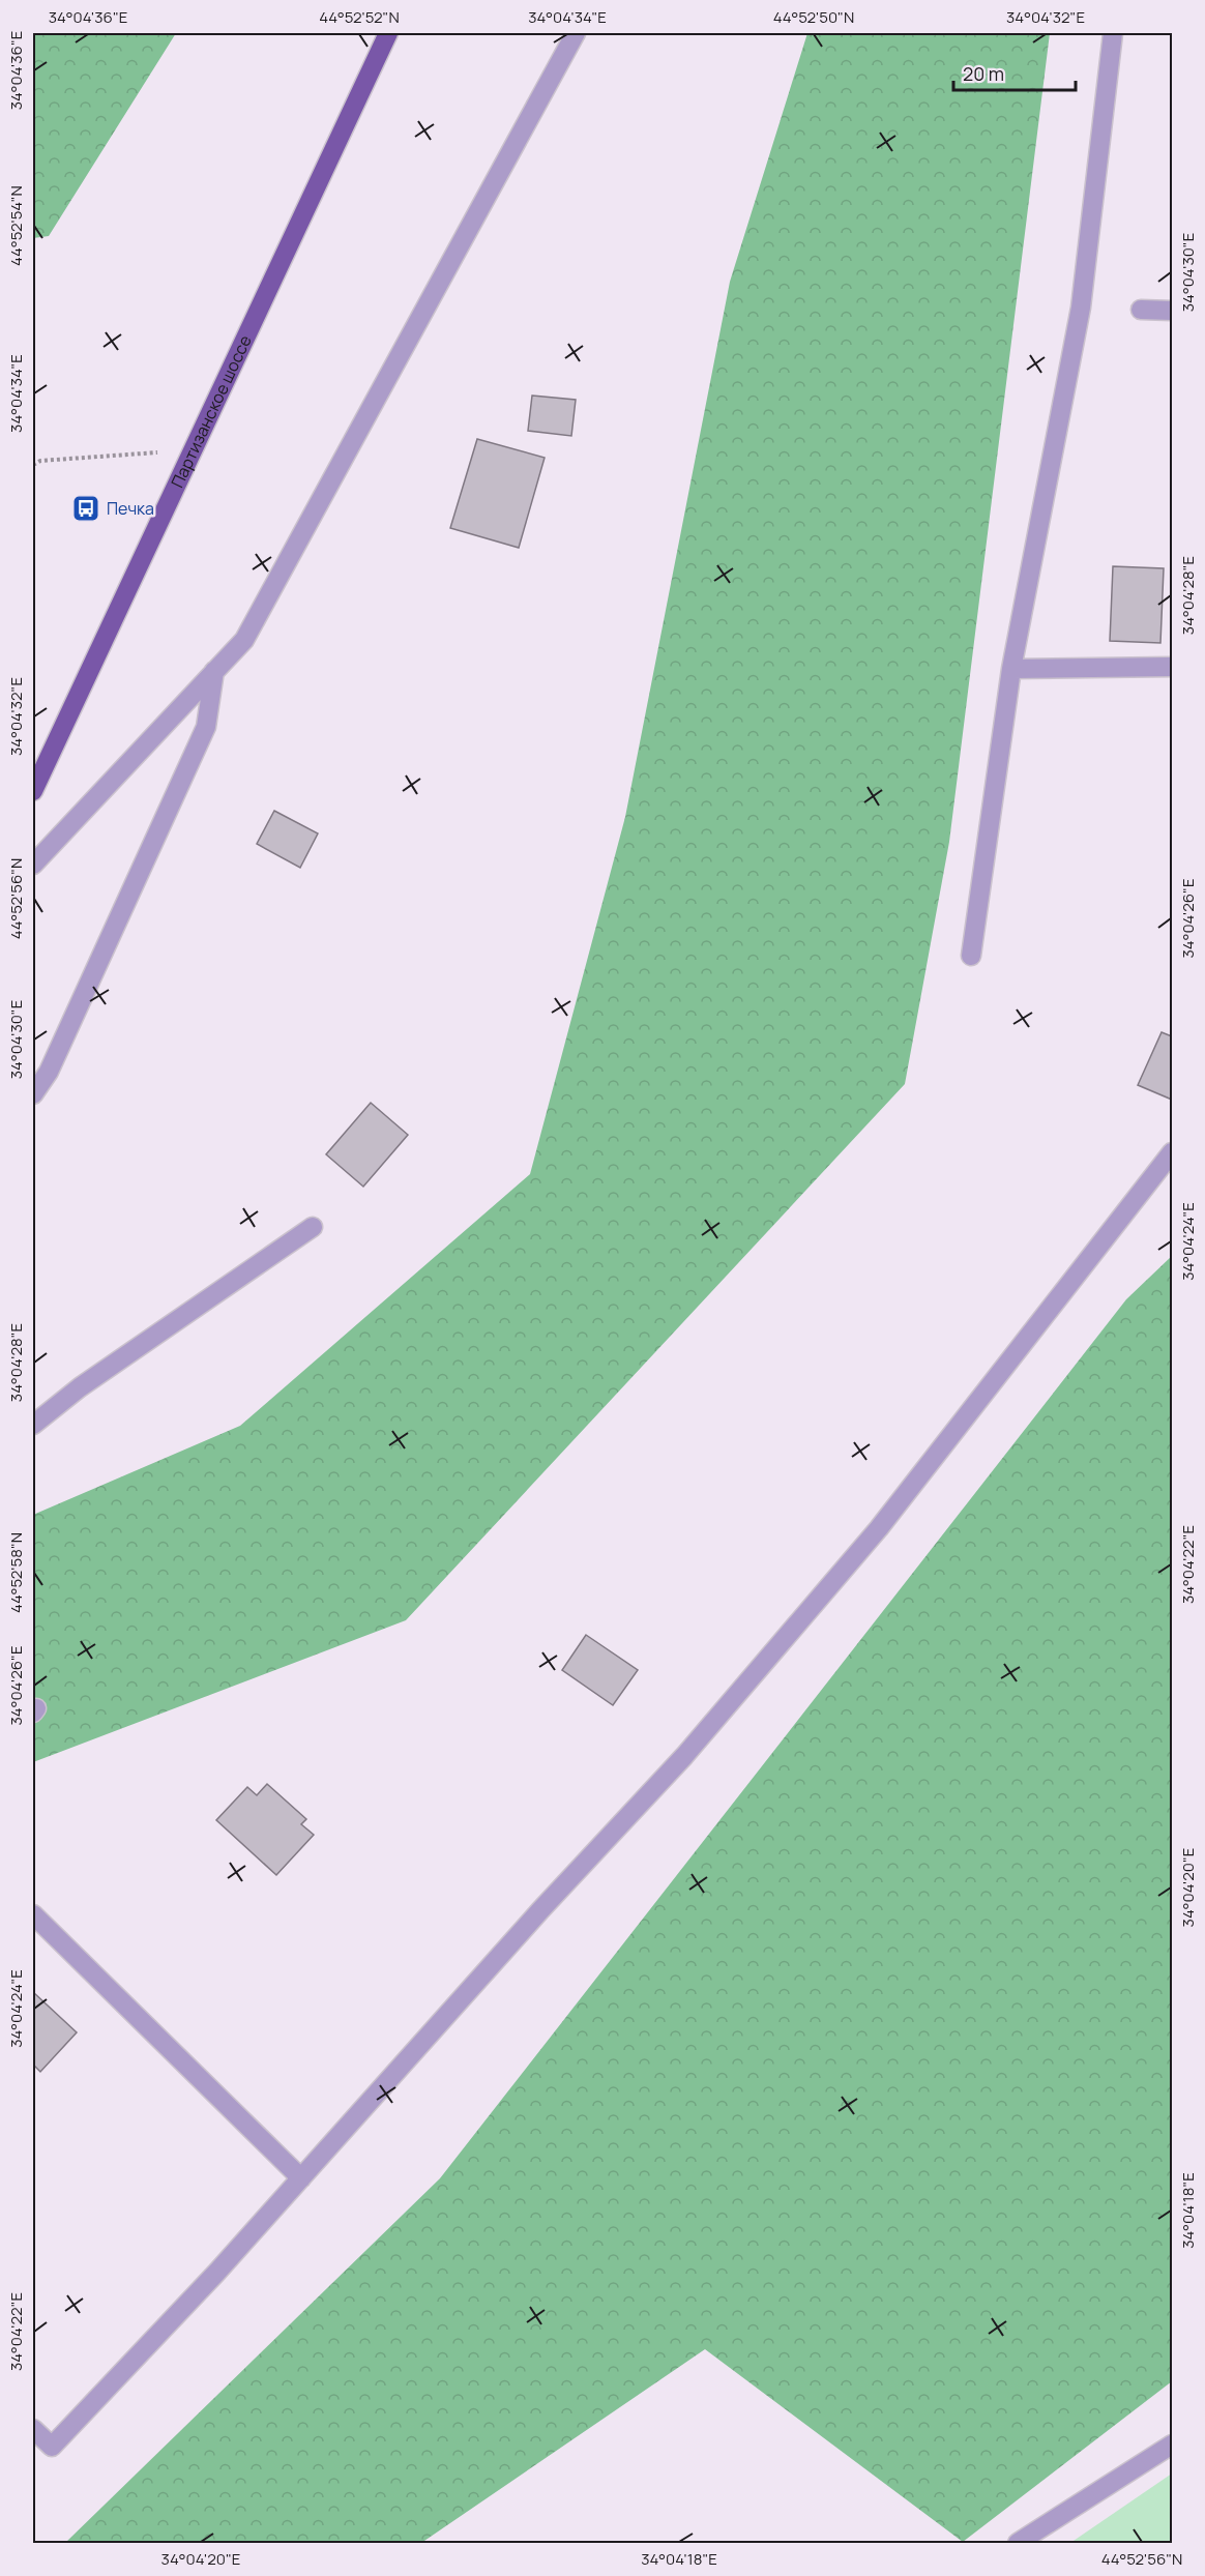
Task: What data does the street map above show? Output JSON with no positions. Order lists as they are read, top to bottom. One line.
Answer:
{"streets":{"main road":["Партизанское шоссе"]},"places":{"bus stop":["Печка"]},"scale_bar":"20 m","coordinates":["34°04'36\"E","44°52'52\"N","34°04'34\"E","44°52'50\"N","34°04'32\"E","44°52'54\"N","34°04'30\"E","34°04'28\"E","44°52'56\"N","34°04'26\"E","34°04'24\"E","34°04'22\"E","44°52'58\"N","34°04'20\"E","34°04'18\"E"]}
